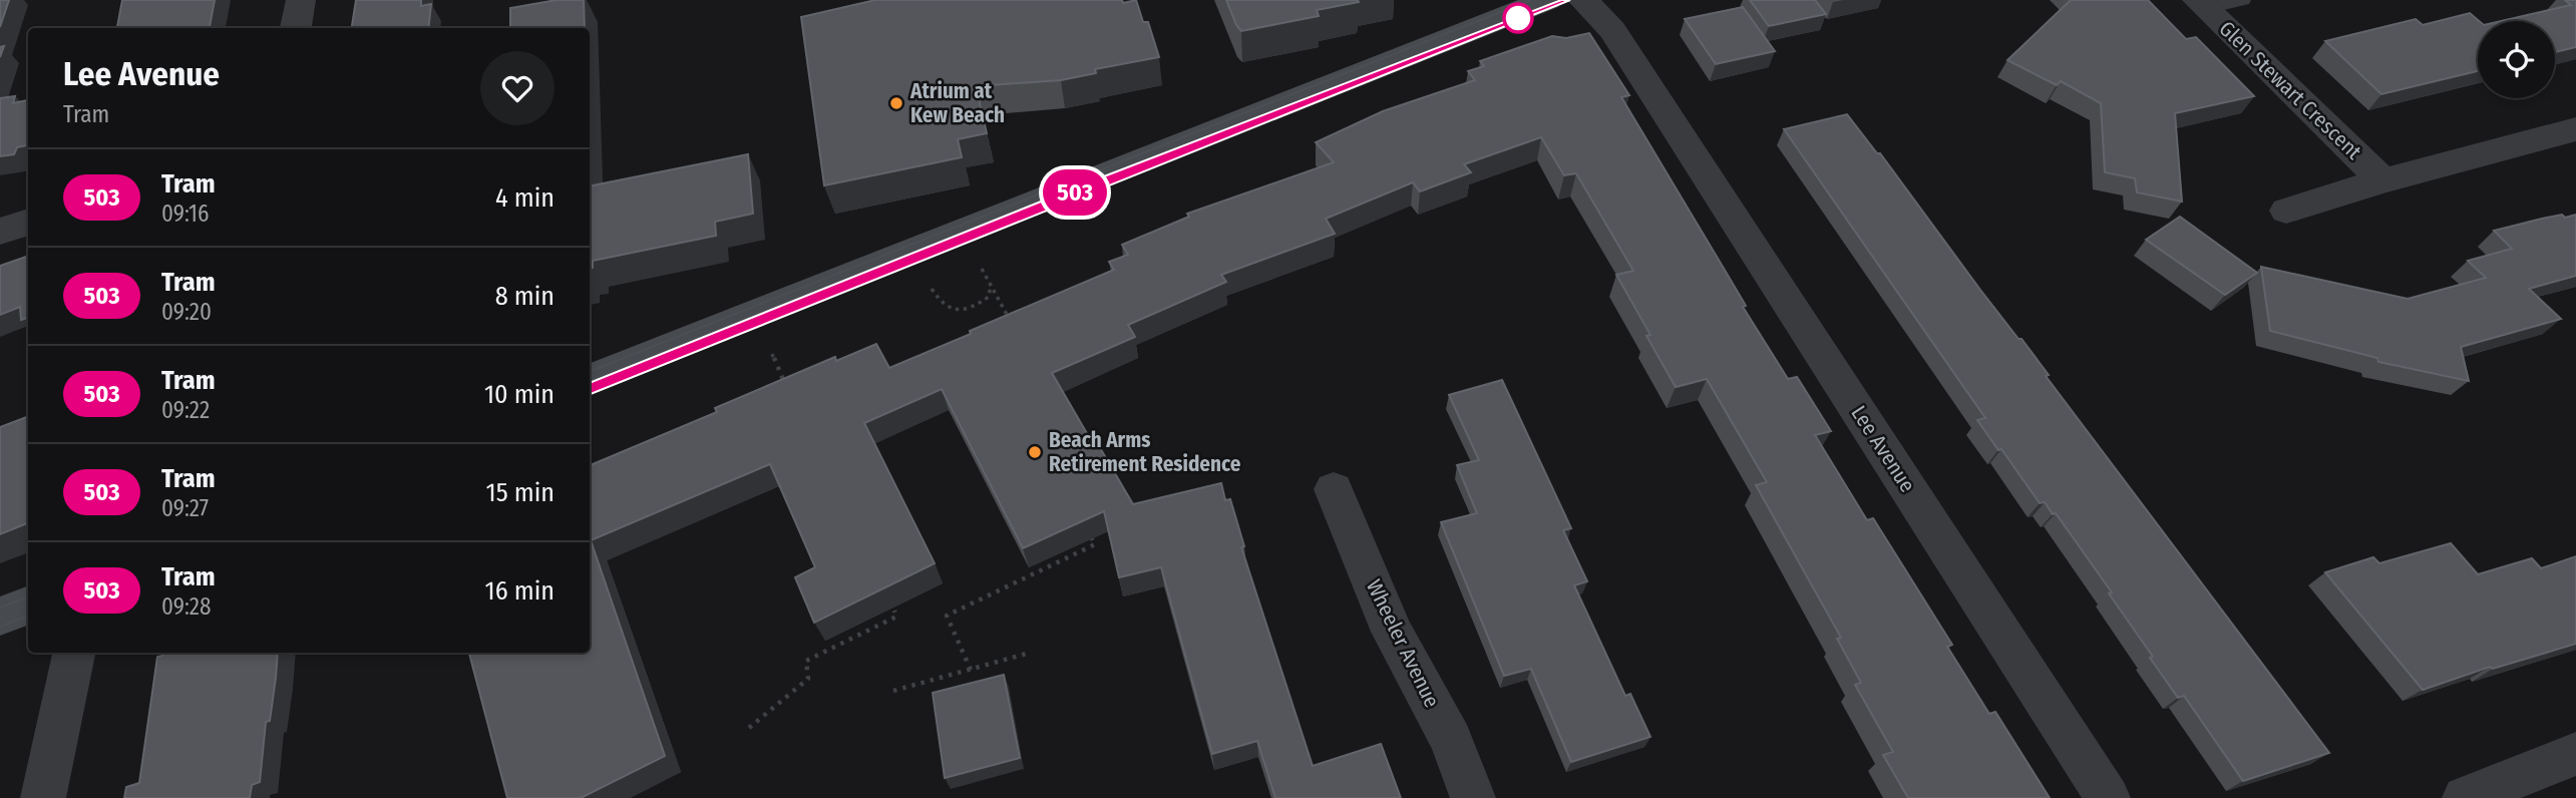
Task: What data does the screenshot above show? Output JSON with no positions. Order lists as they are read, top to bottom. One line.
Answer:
{"streets":{"street":["Glen Stewart Crescent","Lee Avenue","Wheeler Avenue"]},"places":["Atrium at Kew Beach","Beach Arms Retirement Residence"],"lines":["tram line 503"],"page":{"on_map":"503","heading":["Lee Avenue","Tram"],"list":[{"mark":"503","name":"Tram","note":"09:16","value":"4 min"},{"mark":"503","name":"Tram","note":"09:20","value":"8 min"},{"mark":"503","name":"Tram","note":"09:22","value":"10 min"},{"mark":"503","name":"Tram","note":"09:27","value":"15 min"},{"mark":"503","name":"Tram","note":"09:28","value":"16 min"}]}}
